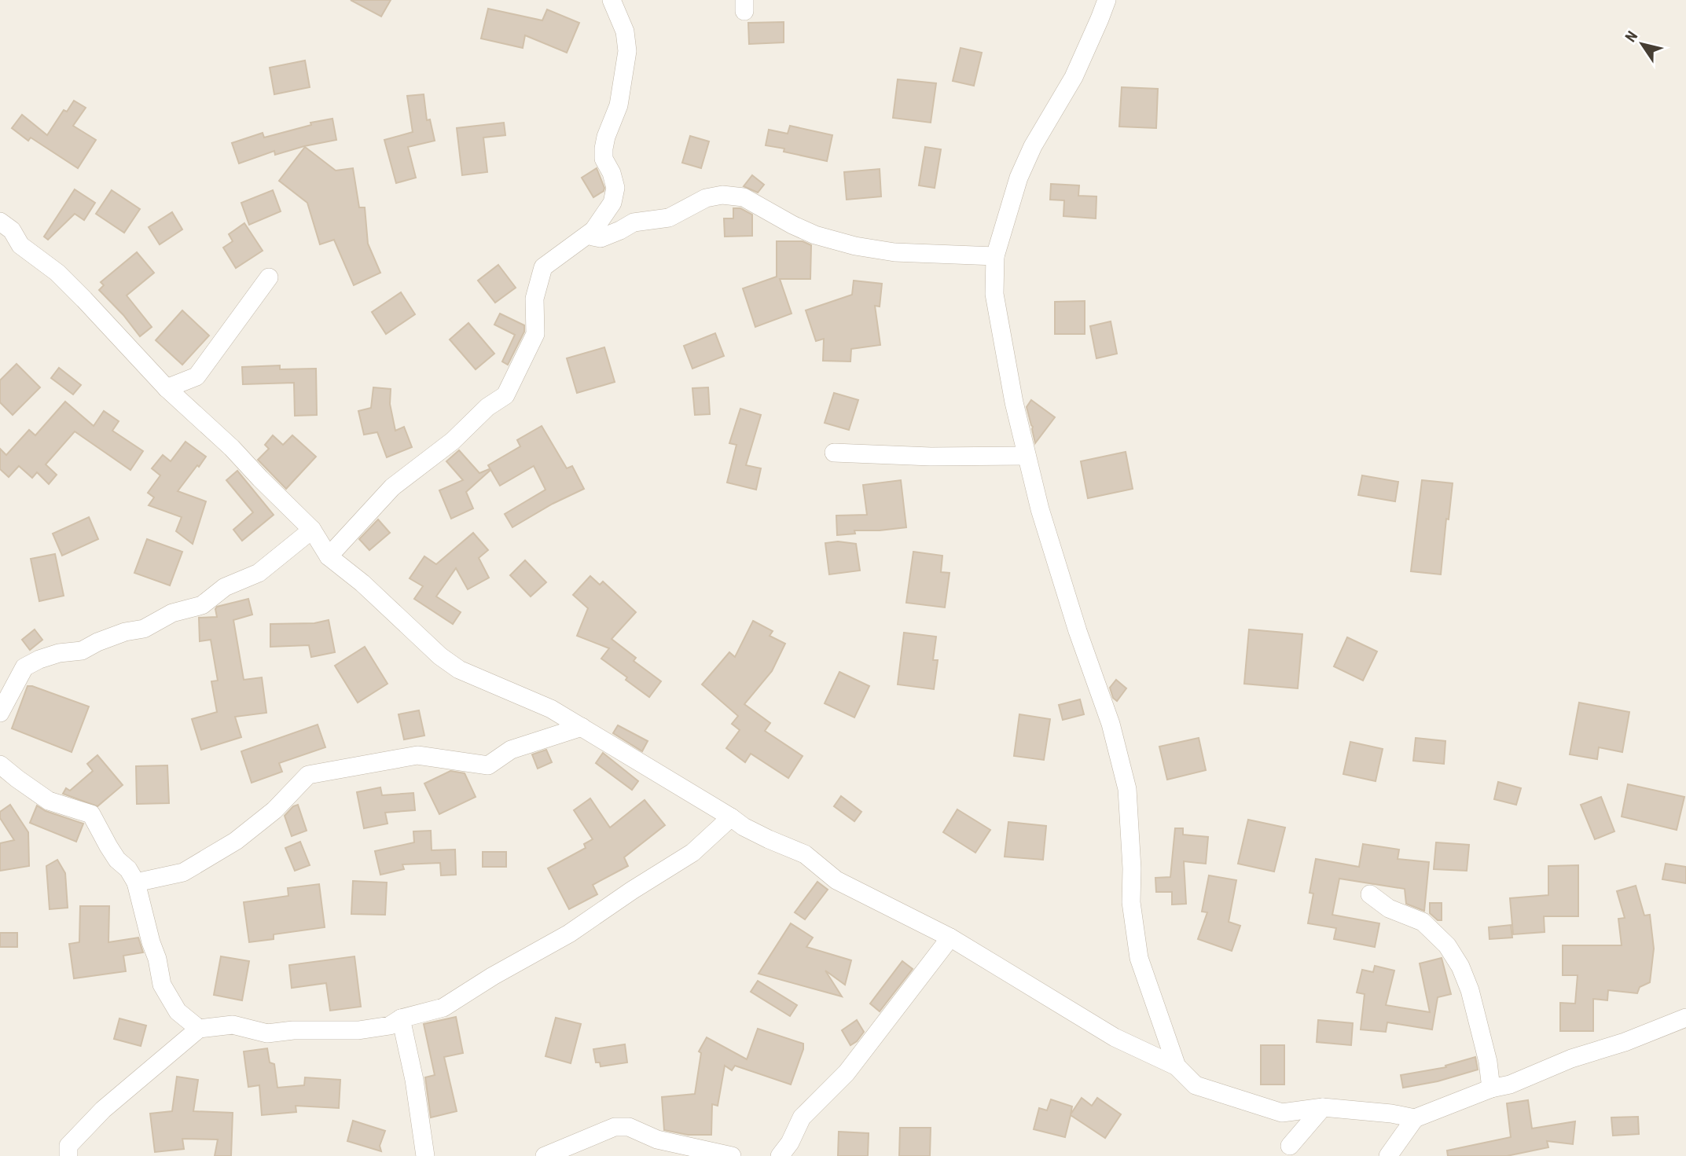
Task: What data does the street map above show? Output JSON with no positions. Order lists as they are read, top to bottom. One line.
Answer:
{"north":"top left"}
